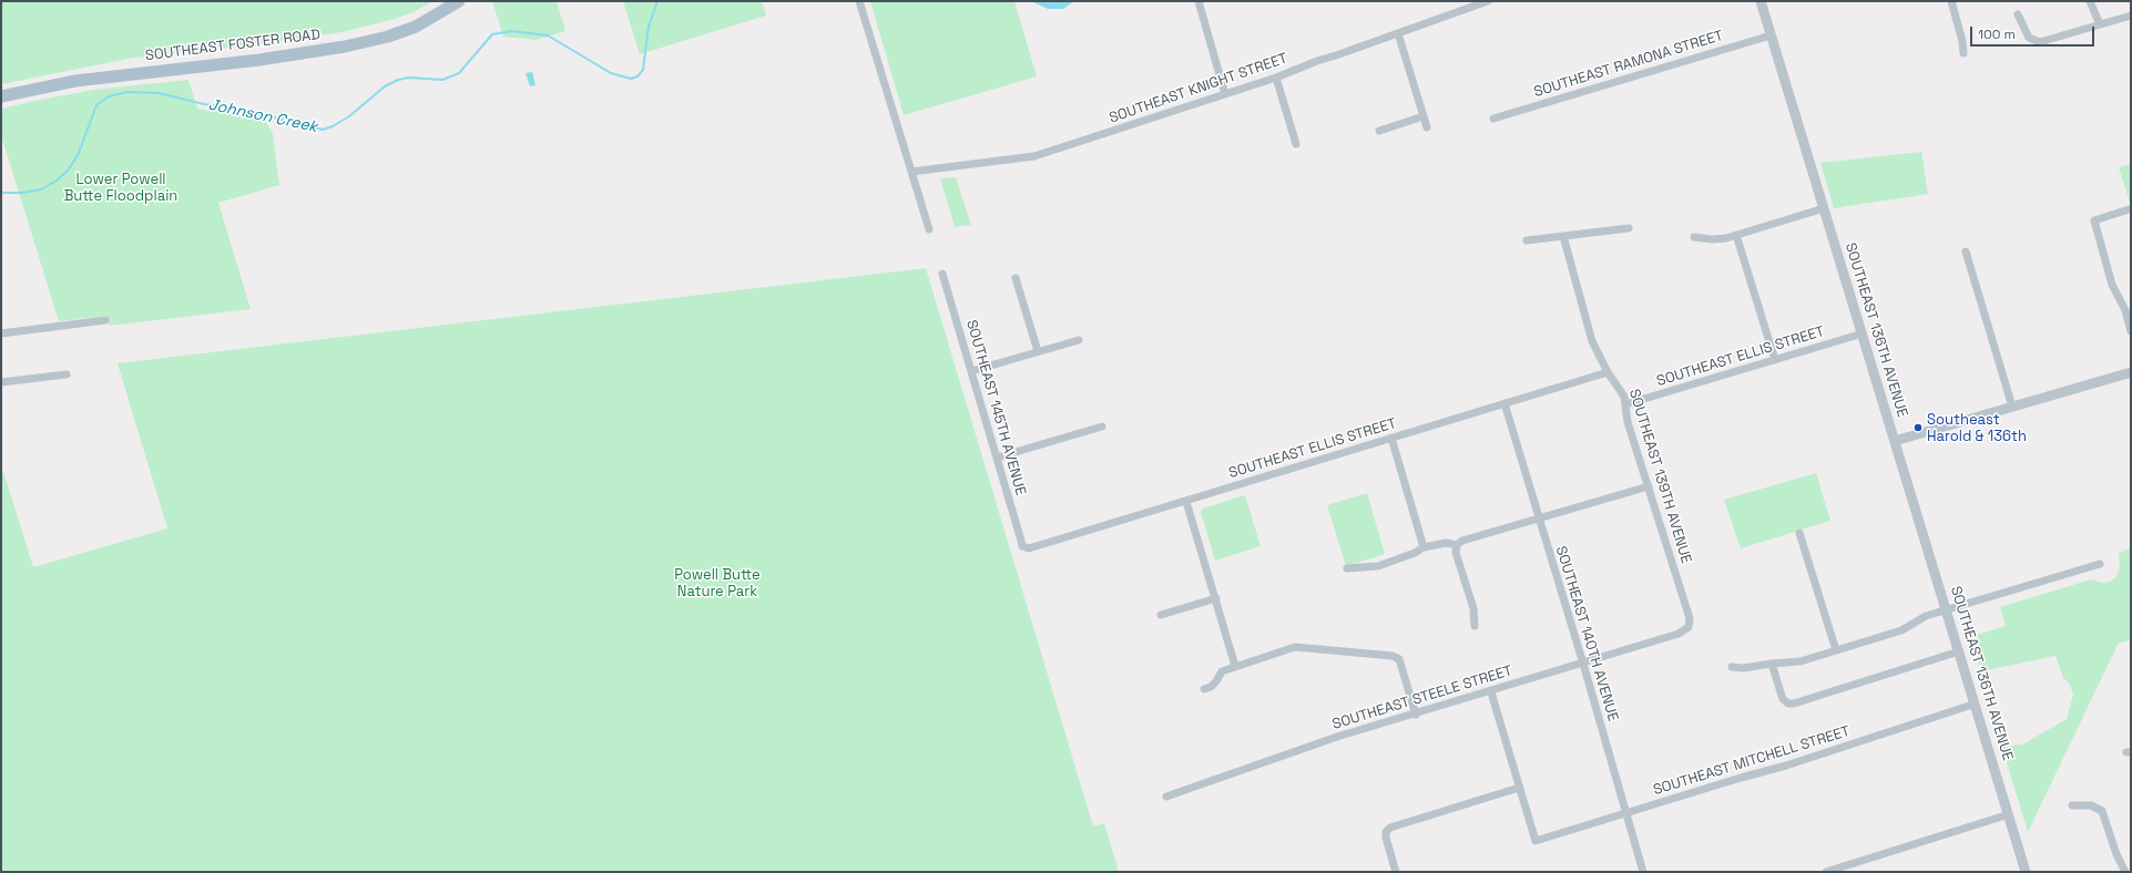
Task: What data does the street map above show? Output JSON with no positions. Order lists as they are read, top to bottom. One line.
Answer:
{"streets":{"main road":["SOUTHEAST FOSTER ROAD"],"street":["SOUTHEAST RAMONA STREET","SOUTHEAST KNIGHT STREET","SOUTHEAST 136TH AVENUE","SOUTHEAST ELLIS STREET","SOUTHEAST 145TH AVENUE","SOUTHEAST 139TH AVENUE","SOUTHEAST 140TH AVENUE","SOUTHEAST STEELE STREET","SOUTHEAST MITCHELL STREET"]},"crossings":[["SOUTHEAST RAMONA STREET","SOUTHEAST 136TH AVENUE"],["SOUTHEAST 136TH AVENUE","SOUTHEAST ELLIS STREET"],["SOUTHEAST 136TH AVENUE","SOUTHEAST MITCHELL STREET"],["SOUTHEAST ELLIS STREET","SOUTHEAST 145TH AVENUE"],["SOUTHEAST ELLIS STREET","SOUTHEAST 139TH AVENUE"],["SOUTHEAST ELLIS STREET","SOUTHEAST 140TH AVENUE"],["SOUTHEAST 139TH AVENUE","SOUTHEAST STEELE STREET"],["SOUTHEAST 140TH AVENUE","SOUTHEAST STEELE STREET"],["SOUTHEAST 140TH AVENUE","SOUTHEAST MITCHELL STREET"]],"water":["Johnson Creek"],"parks":["Lower Powell Butte Floodplain","Powell Butte Nature Park"],"places":["Southeast Harold & 136th"],"scale_bar":"100 m"}
